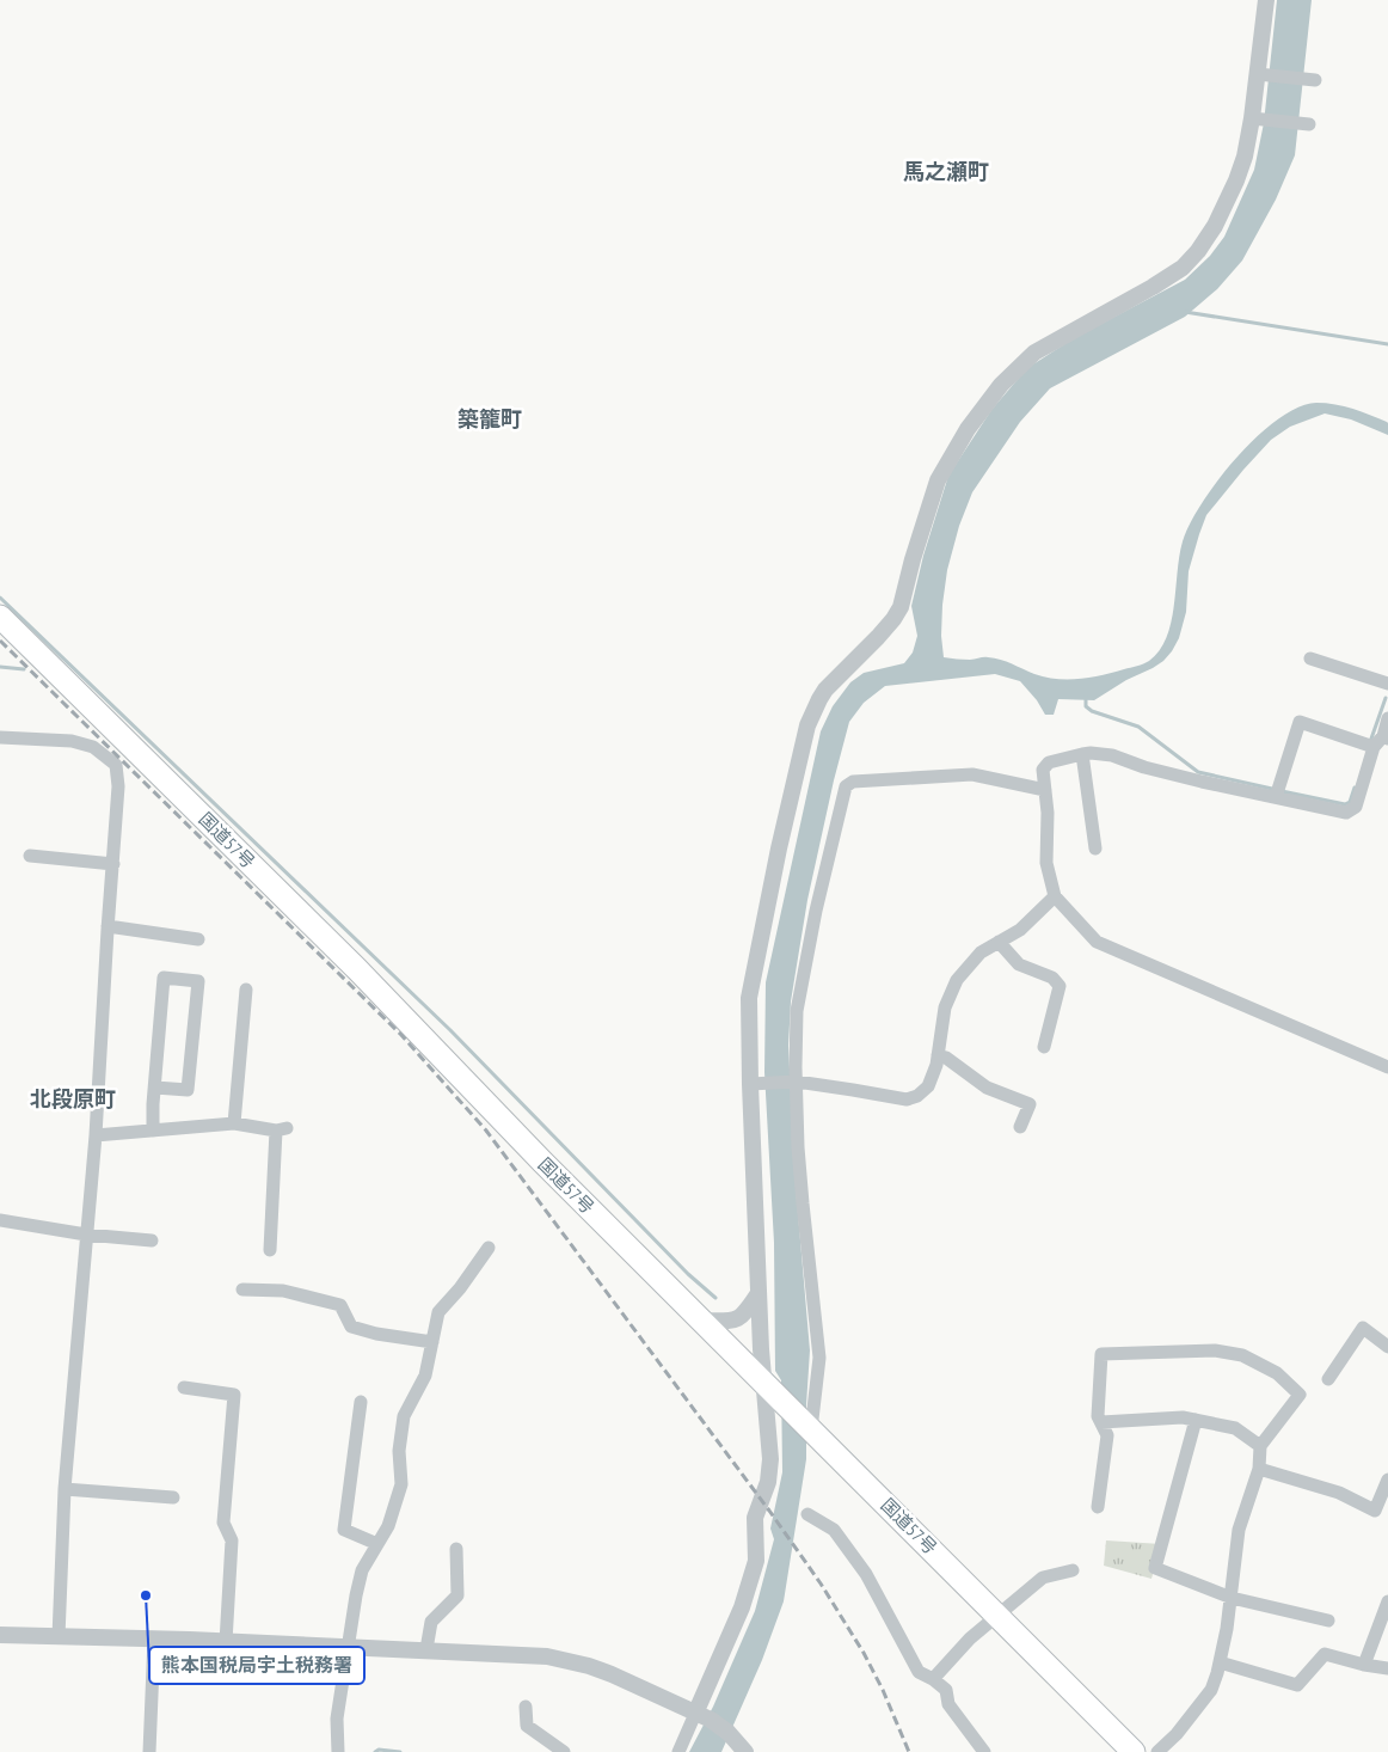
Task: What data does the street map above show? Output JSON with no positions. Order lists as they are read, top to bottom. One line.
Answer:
{"streets":{"highway":["国道57号"]},"districts":["馬之瀬町","築籠町","北段原町"],"places":["熊本国税局宇土税務署"]}
